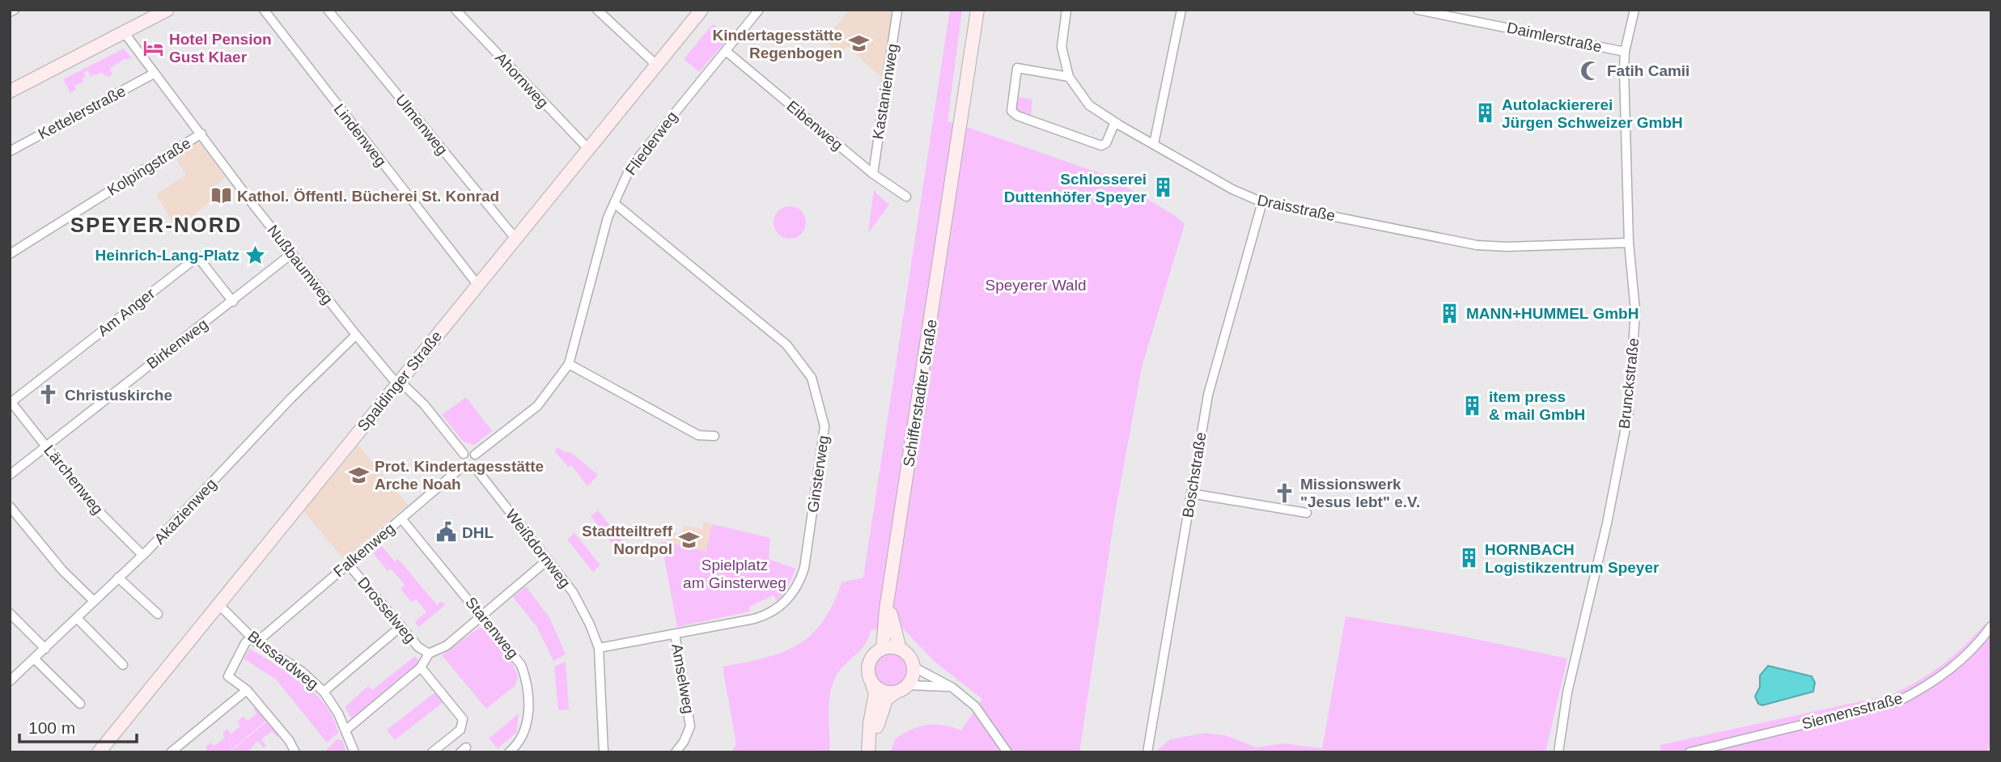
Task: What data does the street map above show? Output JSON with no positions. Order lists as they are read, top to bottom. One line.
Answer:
{"streets":{"main road":["Spaldinger Straße","Schifferstadter Straße"],"street":["Daimlerstraße","Ahornweg","Kastanienweg","Kettelerstraße","Ulmenweg","Eibenweg","Lindenweg","Fliederweg","Kolpingstraße","Draisstraße","Nußbaumweg","Am Anger","Birkenweg","Brunckstraße","Ginsterweg","Boschstraße","Lärchenweg","Akazienweg","Weißdornweg","Falkenweg","Drosselweg","Starenweg","Bussardweg","Amselweg","Siemensstraße"]},"crossings":[["Daimlerstraße","Brunckstraße"],["Ahornweg","Spaldinger Straße"],["Kastanienweg","Eibenweg"],["Kettelerstraße","Nußbaumweg"],["Ulmenweg","Spaldinger Straße"],["Eibenweg","Fliederweg"],["Lindenweg","Spaldinger Straße"],["Fliederweg","Ginsterweg"],["Fliederweg","Weißdornweg"],["Fliederweg","Falkenweg"],["Kolpingstraße","Nußbaumweg"],["Draisstraße","Brunckstraße"],["Draisstraße","Boschstraße"],["Nußbaumweg","Birkenweg"],["Nußbaumweg","Spaldinger Straße"],["Nußbaumweg","Akazienweg"],["Am Anger","Birkenweg"],["Am Anger","Lärchenweg"],["Birkenweg","Lärchenweg"],["Spaldinger Straße","Bussardweg"],["Ginsterweg","Weißdornweg"],["Ginsterweg","Amselweg"],["Lärchenweg","Akazienweg"],["Weißdornweg","Falkenweg"],["Weißdornweg","Drosselweg"],["Falkenweg","Drosselweg"],["Falkenweg","Starenweg"],["Falkenweg","Bussardweg"],["Drosselweg","Starenweg"],["Drosselweg","Bussardweg"]],"districts":["SPEYER-NORD"],"parks":["Speyerer Wald","Spielplatz am Ginsterweg"],"places":{"school or university":["Kindertagesstätte Regenbogen","Prot. Kindertagesstätte Arche Noah","Stadtteiltreff Nordpol"],"hotel":["Hotel Pension Gust Klaer"],"mosque":["Fatih Camii"],"building":["Autolackiererei Jürgen Schweizer GmbH","Schlosserei Duttenhöfer Speyer","MANN+HUMMEL GmbH","item press & mail GmbH","HORNBACH Logistikzentrum Speyer"],"library":["Kathol. Öffentl. Bücherei St. Konrad"],"place":["Heinrich-Lang-Platz"],"church":["Christuskirche","Missionswerk \"Jesus lebt\" e.V."],"public building":["DHL"]},"scale_bar":"100 m"}
